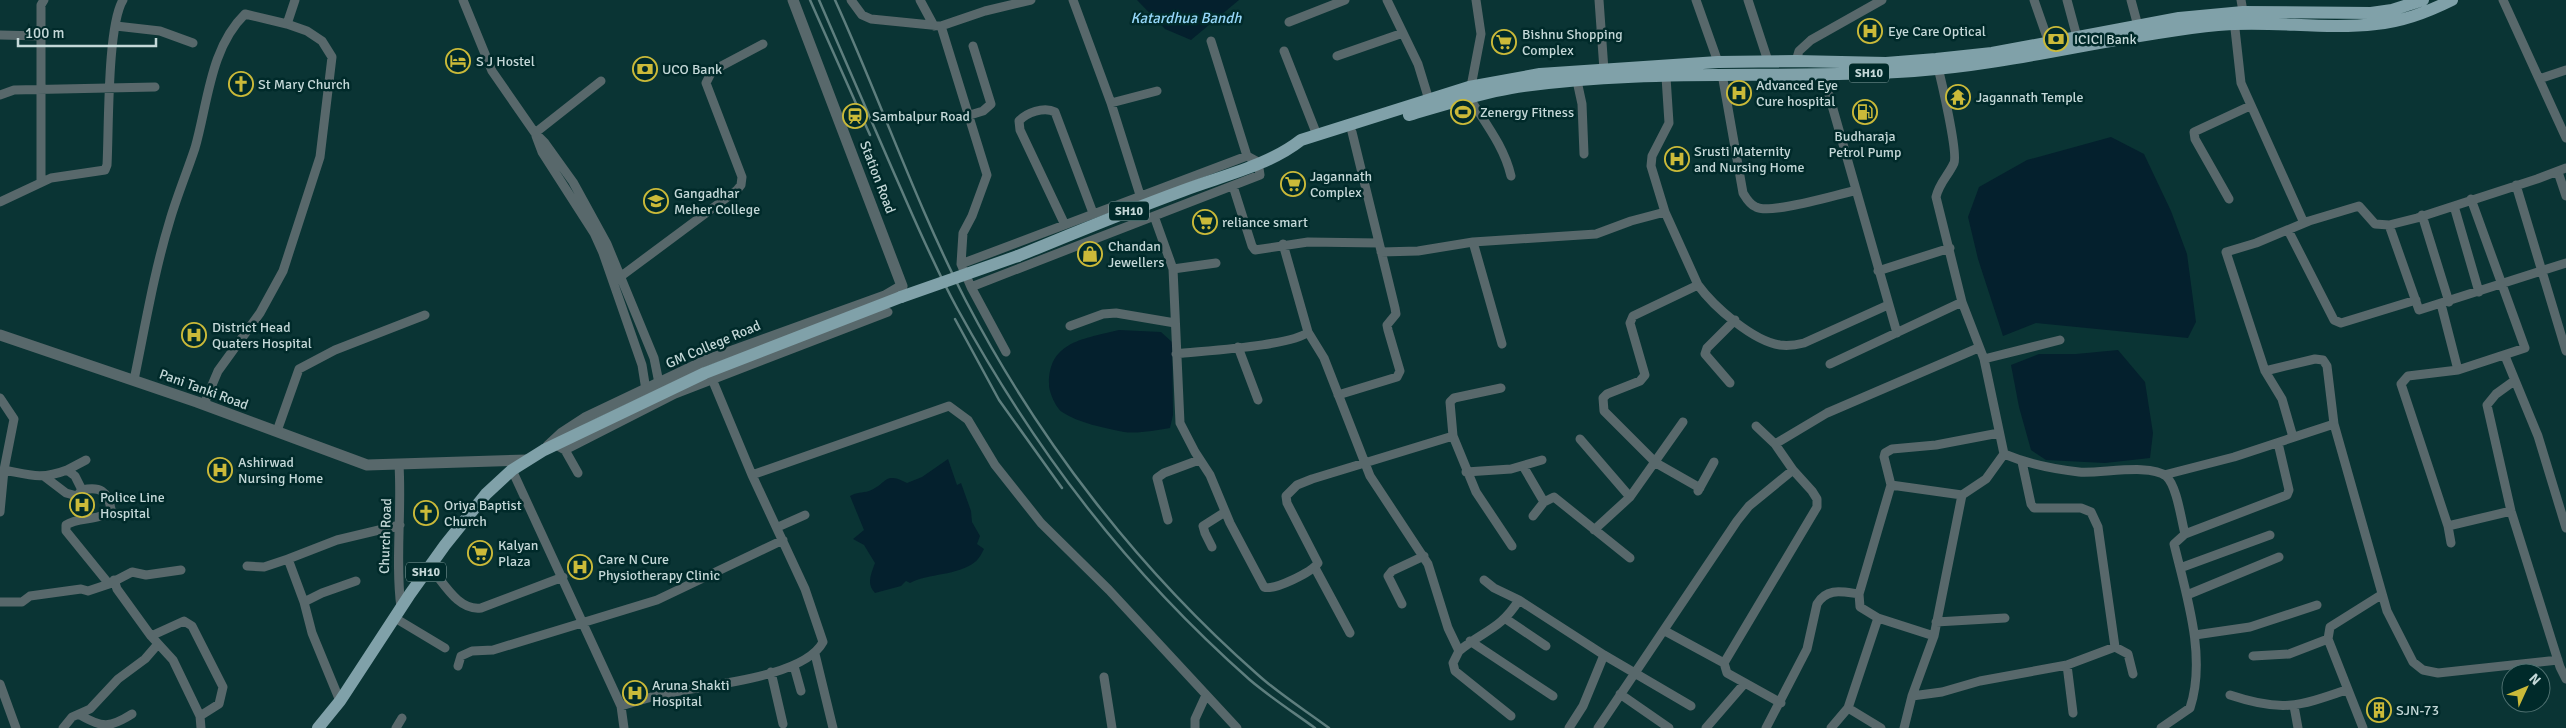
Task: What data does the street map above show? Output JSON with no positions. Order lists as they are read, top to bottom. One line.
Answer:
{"streets":{"main road":["SH10"],"street":["Station Road","GM College Road","Pani Tanki Road","Church Road"]},"crossings":[["SH10","GM College Road"],["SH10","Church Road"],["Station Road","GM College Road"],["Pani Tanki Road","Church Road"]],"water":["Katardhua Bandh"],"places":{"hospital":["Eye Care Optical","Advanced Eye Cure hospital","Srusti Maternity and Nursing Home","District Head Quaters Hospital","Ashirwad Nursing Home","Police Line Hospital","Care N Cure Physiotherapy Clinic","Aruna Shakti Hospital"],"bank":["ICICI Bank","UCO Bank"],"supermarket":["Bishnu Shopping Complex","Jagannath Complex","reliance smart","Kalyan Plaza"],"hotel":["S J Hostel"],"church":["St Mary Church","Oriya Baptist Church"],"temple":["Jagannath Temple"],"sports":["Zenergy Fitness"],"fuel station":["Budharaja Petrol Pump"],"station":["Sambalpur Road"],"school or university":["Gangadhar Meher College"],"shop":["Chandan Jewellers"],"building":["SJN-73"]},"scale_bar":"100 m","north":"top right"}
